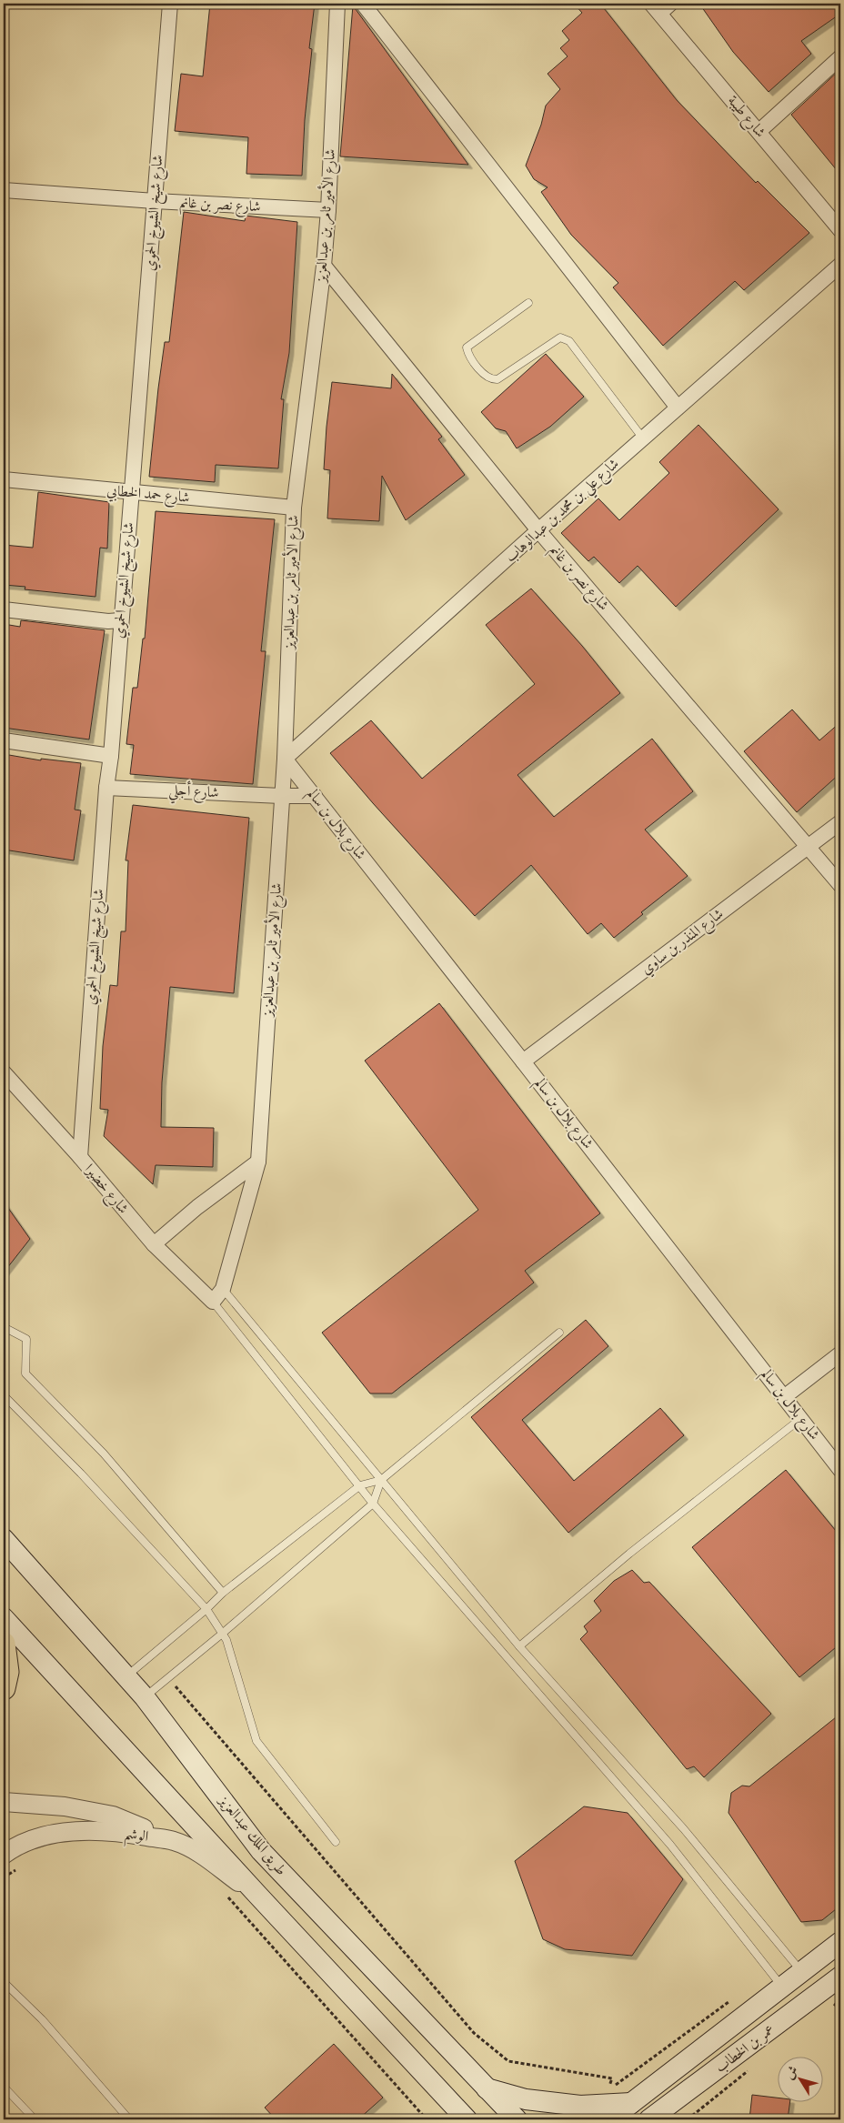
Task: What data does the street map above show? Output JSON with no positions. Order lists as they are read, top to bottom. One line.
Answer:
{"streets":{"main road":["طريق الملك عبدالعزيز","عمر بن الخطاب"],"street":["شارع طيبة","شارع نصر بن غانم","شارع شيخ الشيوخ الحموي","شارع الأمير ثامر بن عبدالعزيز","شارع حمد الخطابي","شارع علي بن محمد بن عبدالوهاب","شارع أجلي","شارع بلال بن سالم","شارع المنذر بن ساوي","شارع خضيرا","الوشم"]},"crossings":[["شارع نصر بن غانم","شارع شيخ الشيوخ الحموي"],["شارع نصر بن غانم","شارع الأمير ثامر بن عبدالعزيز"],["شارع نصر بن غانم","شارع علي بن محمد بن عبدالوهاب"],["شارع نصر بن غانم","شارع المنذر بن ساوي"],["شارع شيخ الشيوخ الحموي","شارع حمد الخطابي"],["شارع شيخ الشيوخ الحموي","شارع أجلي"],["شارع شيخ الشيوخ الحموي","شارع خضيرا"],["شارع الأمير ثامر بن عبدالعزيز","شارع حمد الخطابي"],["شارع الأمير ثامر بن عبدالعزيز","شارع علي بن محمد بن عبدالوهاب"],["شارع الأمير ثامر بن عبدالعزيز","شارع أجلي"],["شارع الأمير ثامر بن عبدالعزيز","شارع بلال بن سالم"],["شارع الأمير ثامر بن عبدالعزيز","شارع خضيرا"],["شارع علي بن محمد بن عبدالوهاب","شارع بلال بن سالم"],["شارع أجلي","شارع بلال بن سالم"],["شارع بلال بن سالم","شارع المنذر بن ساوي"]],"north":"top left"}
